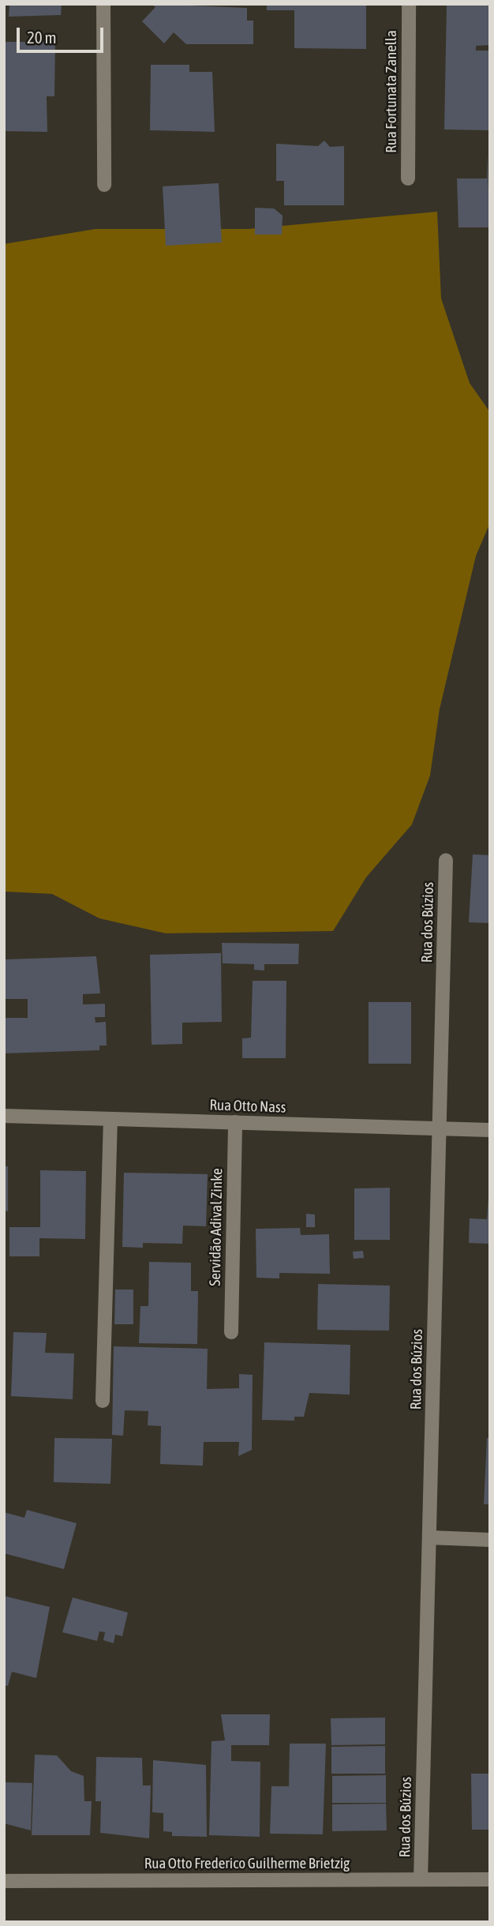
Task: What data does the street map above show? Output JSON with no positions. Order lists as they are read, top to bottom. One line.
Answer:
{"streets":{"street":["Rua Fortunata Zanella","Rua dos Búzios","Rua Otto Nass","Servidão Adival Zinke","Rua Otto Frederico Guilherme Brietzig"]},"crossings":[["Rua dos Búzios","Rua Otto Nass"],["Rua dos Búzios","Rua Otto Frederico Guilherme Brietzig"],["Rua Otto Nass","Servidão Adival Zinke"]],"scale_bar":"20 m"}
